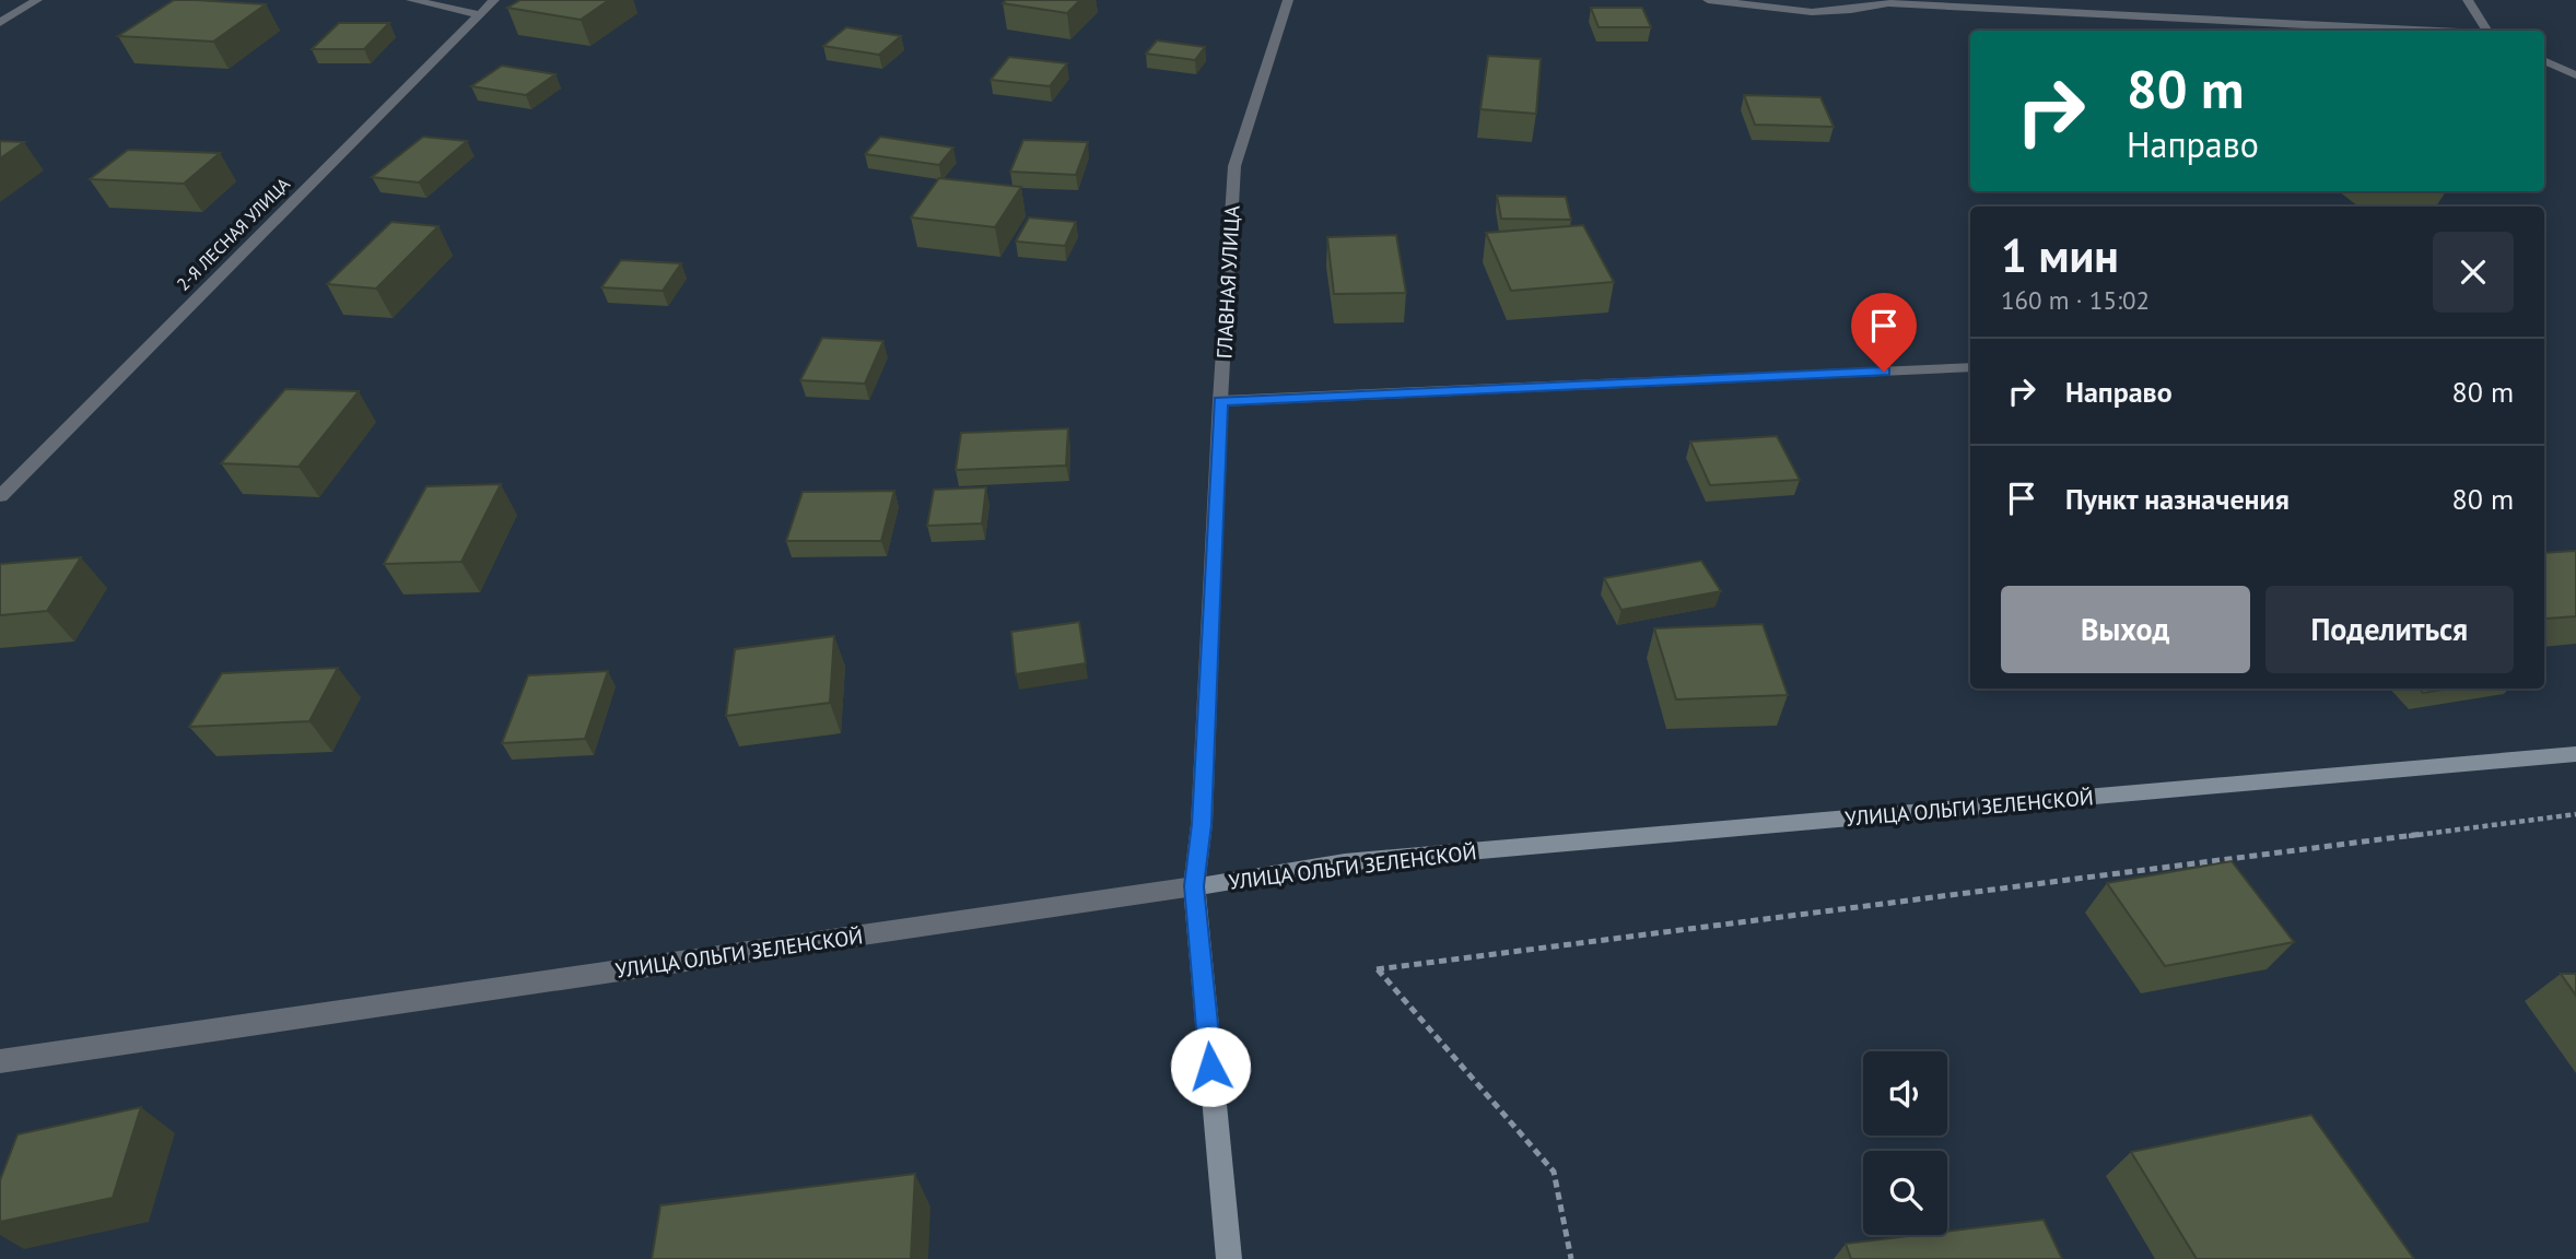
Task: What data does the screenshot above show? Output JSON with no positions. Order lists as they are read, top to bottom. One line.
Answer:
{"streets":{"main road":["ГЛАВНАЯ УЛИЦА","УЛИЦА ОЛЬГИ ЗЕЛЕНСКОЙ"],"street":["2-Я ЛЕСНАЯ УЛИЦА"]},"crossings":[["ГЛАВНАЯ УЛИЦА","УЛИЦА ОЛЬГИ ЗЕЛЕНСКОЙ"]],"page":{"turn":["80 m","Направо"],"heading":["1 мин","160 m · 15:02"],"list":[{"name":"Направо","value":"80 m"},{"name":"Пункт назначения","value":"80 m"}],"buttons":["Выход","Поделиться"]}}
